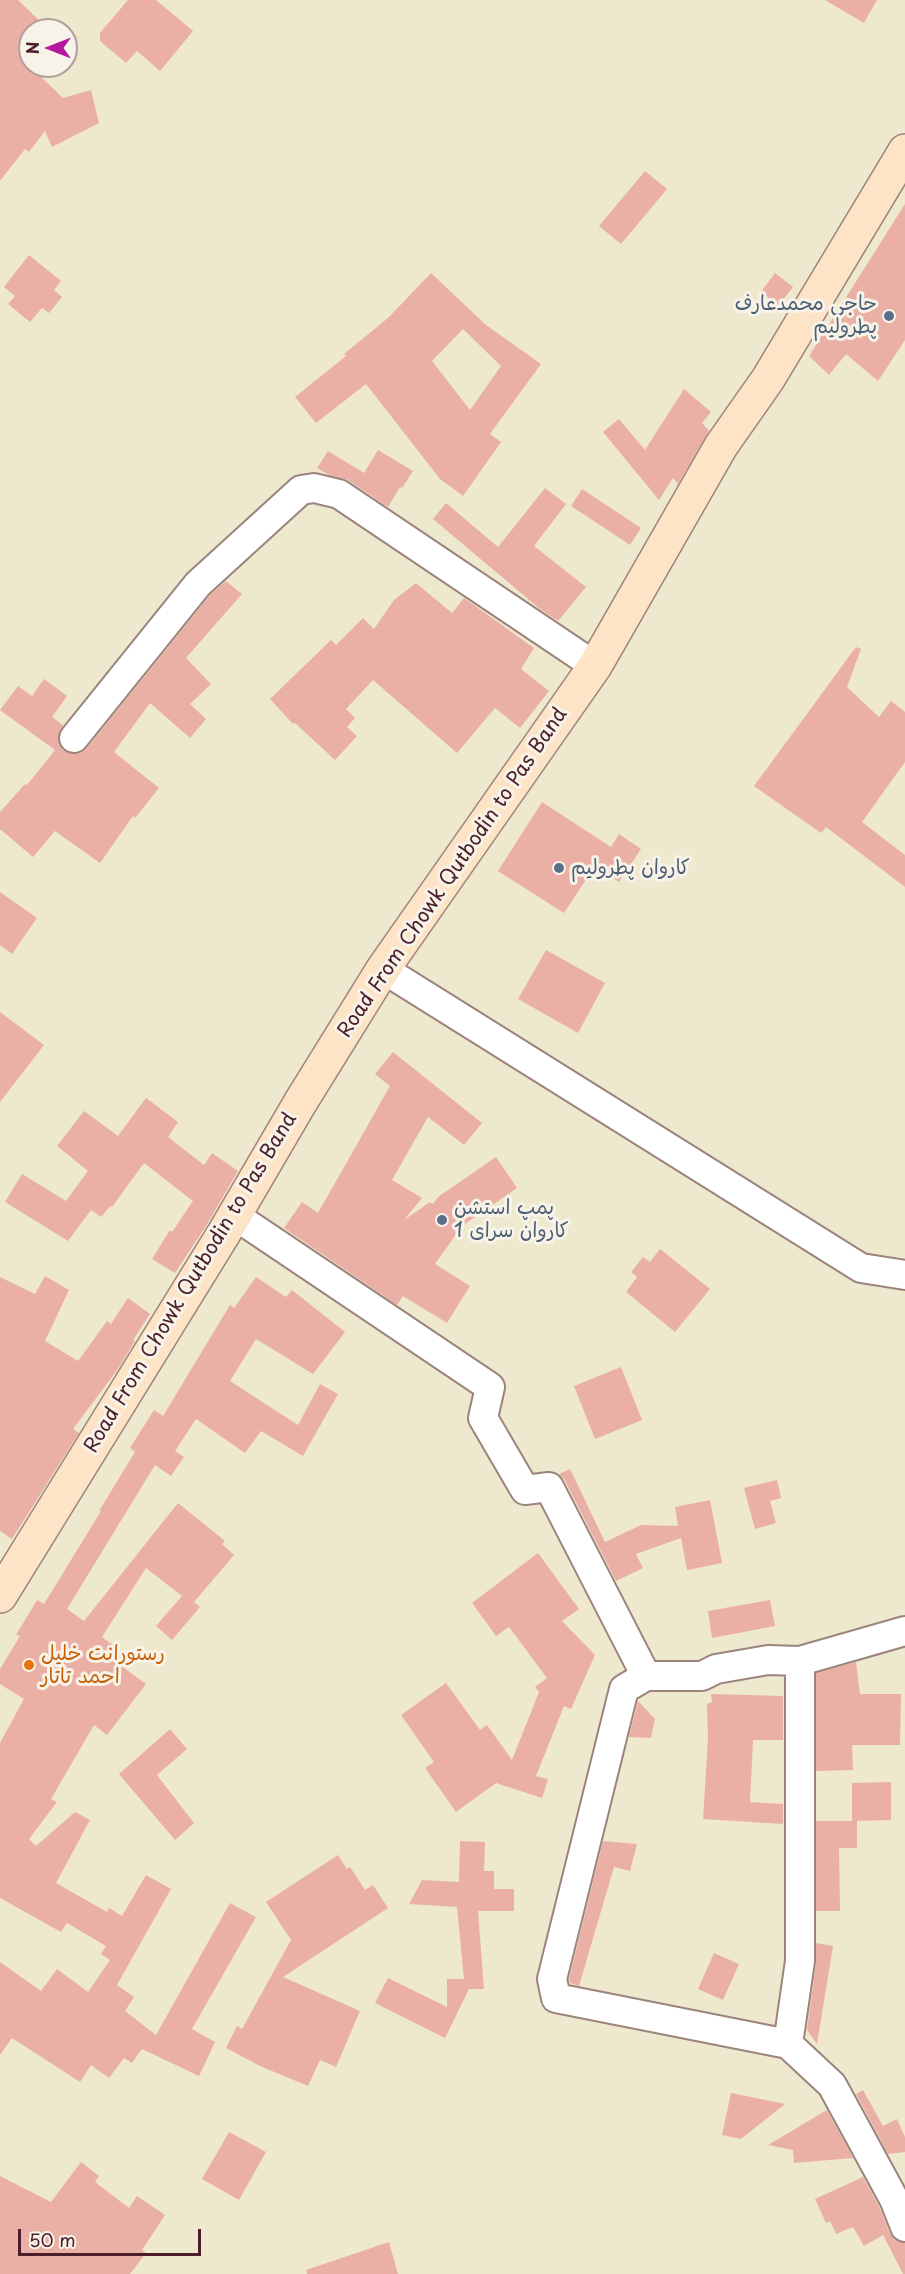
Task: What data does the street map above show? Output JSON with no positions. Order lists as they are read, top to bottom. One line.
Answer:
{"streets":{"main road":["Road From Chowk Qutbodin to Pas Band"]},"places":["حاجی محمدعارف پطرولیم","کاروان پطرولیم","پمپ استشن کاروان سرای 1","رستورانت خلیل احمد تاتار"],"scale_bar":"50 m","north":"left"}
